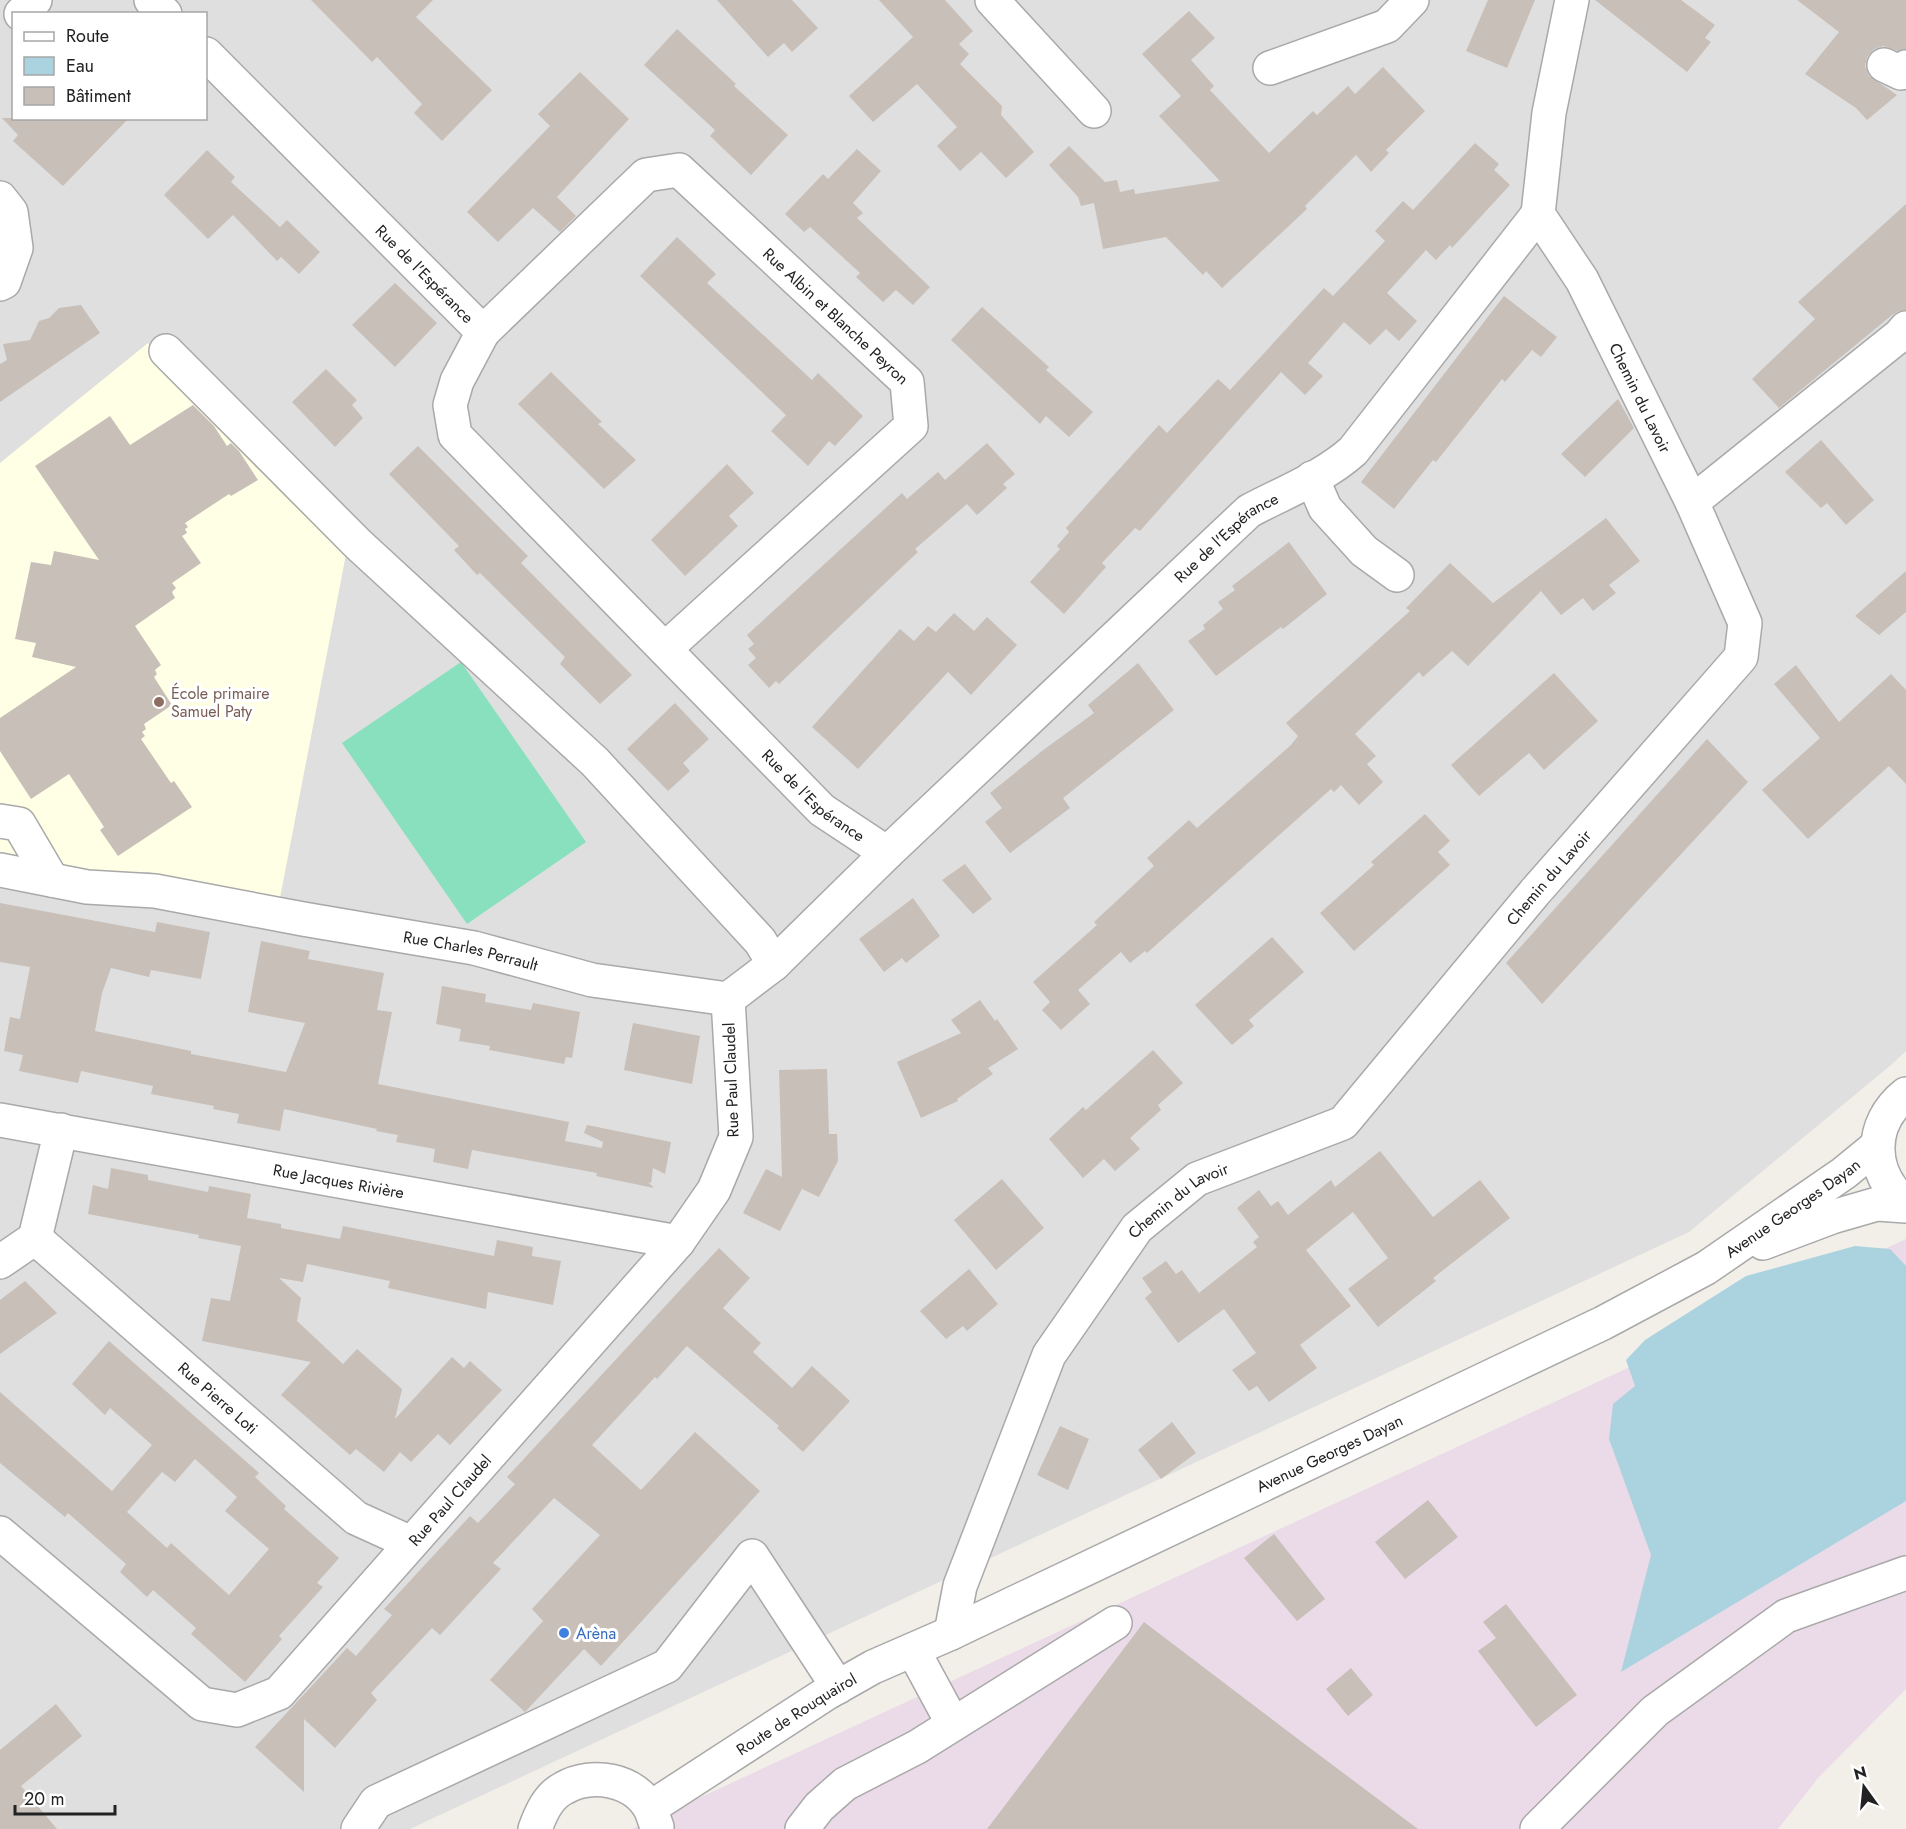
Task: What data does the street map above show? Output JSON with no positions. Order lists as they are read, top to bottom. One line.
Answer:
{"streets":{"street":["Rue de l'Espérance","Rue Albin et Blanche Peyron","Chemin du Lavoir","Rue Charles Perrault","Rue Paul Claudel","Rue Jacques Rivière","Avenue Georges Dayan","Rue Pierre Loti","Route de Rouquairol"]},"crossings":[["Rue de l'Espérance","Rue Albin et Blanche Peyron"],["Rue de l'Espérance","Chemin du Lavoir"],["Chemin du Lavoir","Avenue Georges Dayan"],["Chemin du Lavoir","Route de Rouquairol"],["Rue Charles Perrault","Rue Paul Claudel"],["Rue Paul Claudel","Rue Jacques Rivière"],["Rue Paul Claudel","Rue Pierre Loti"],["Avenue Georges Dayan","Route de Rouquairol"]],"places":["École primaire Samuel Paty","Arèna"],"legend":["Route","Eau","Bâtiment"],"scale_bar":"20 m","north":"top"}
